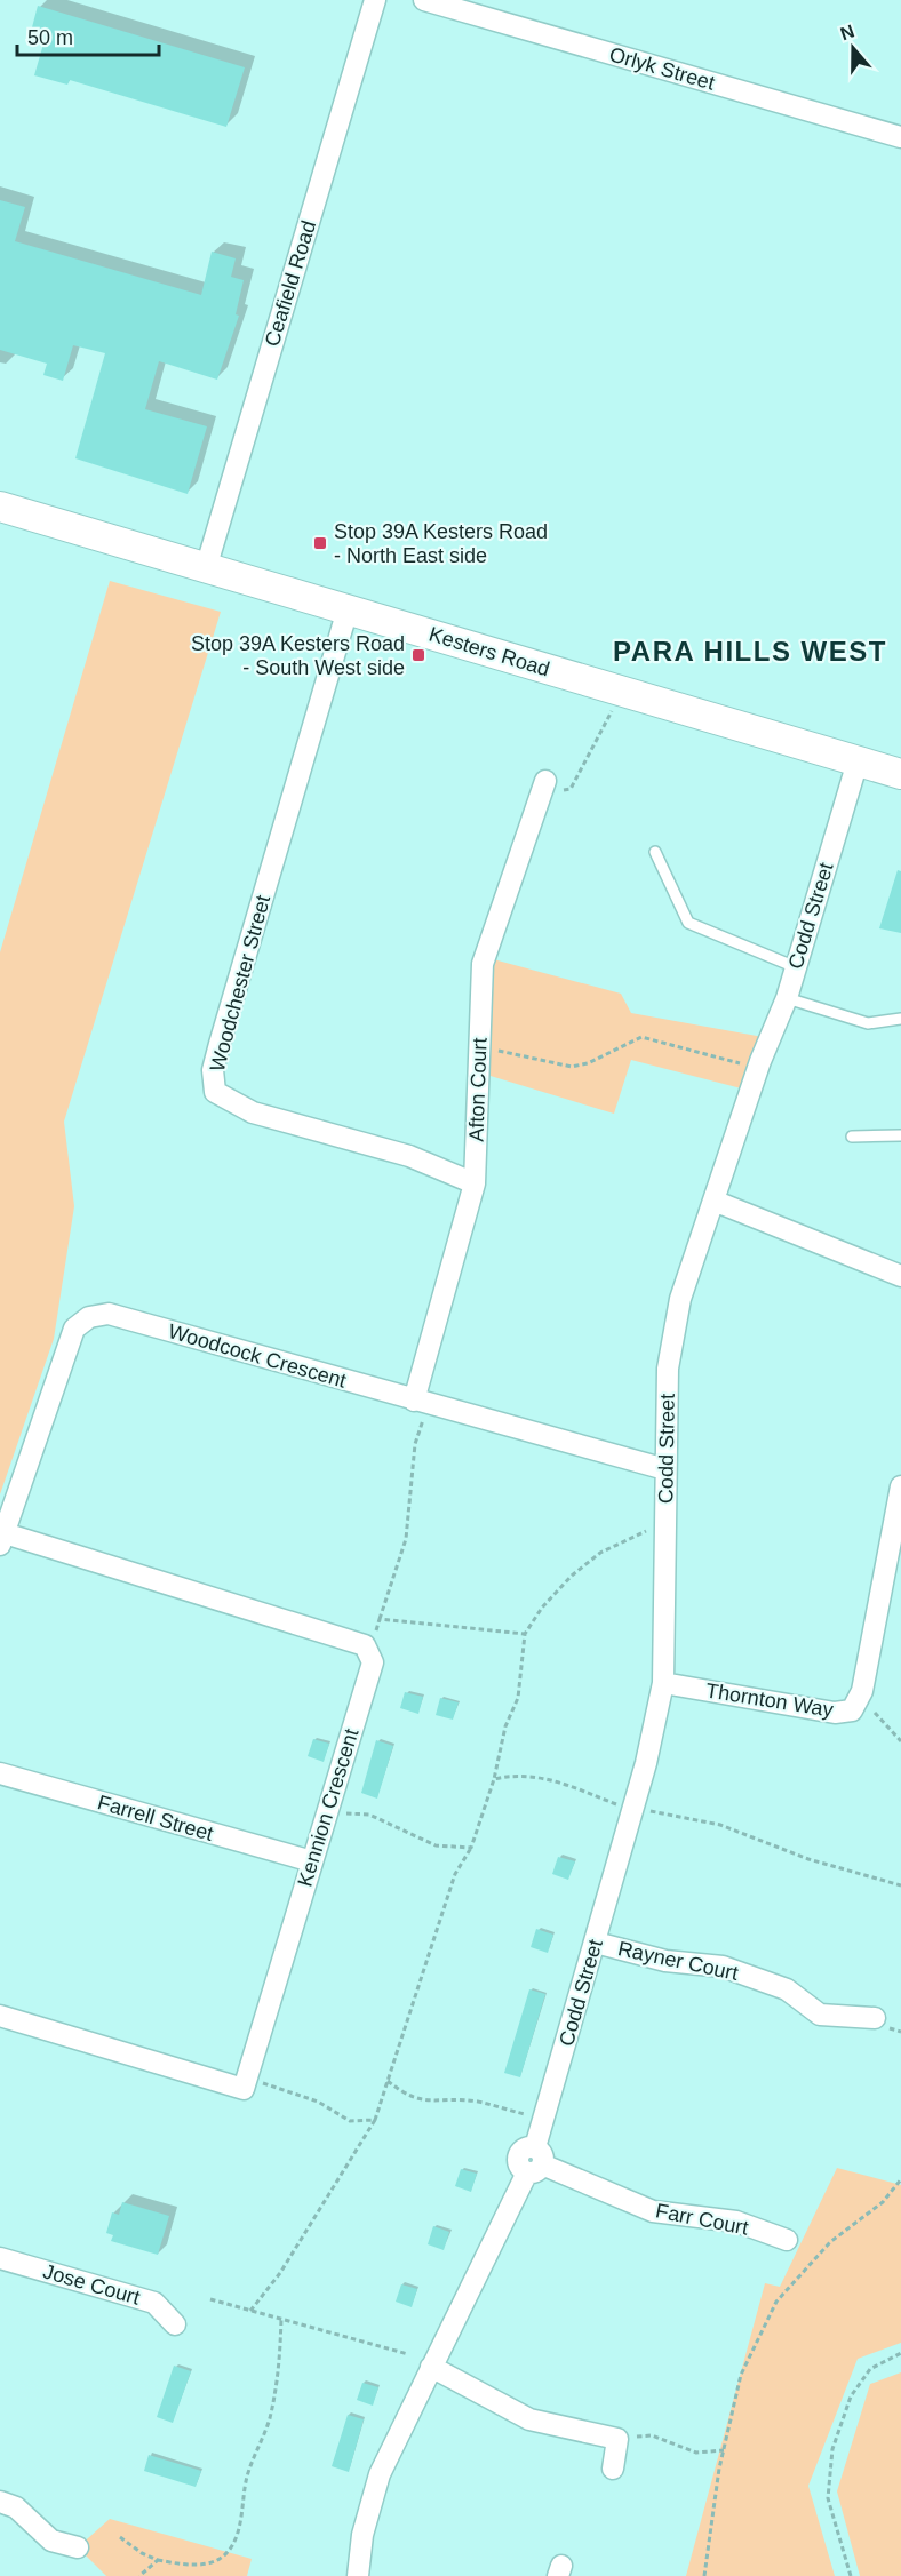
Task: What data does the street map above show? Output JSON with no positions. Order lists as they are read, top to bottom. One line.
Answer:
{"streets":{"main road":["Kesters Road"],"street":["Orlyk Street","Ceafield Road","Codd Street","Woodchester Street","Afton Court","Woodcock Crescent","Thornton Way","Kennion Crescent","Farrell Street","Rayner Court","Farr Court","Jose Court"]},"crossings":[["Ceafield Road","Kesters Road"],["Kesters Road","Codd Street"],["Kesters Road","Woodchester Street"],["Codd Street","Woodcock Crescent"],["Codd Street","Thornton Way"],["Codd Street","Rayner Court"],["Codd Street","Farr Court"],["Woodchester Street","Afton Court"],["Afton Court","Woodcock Crescent"],["Woodcock Crescent","Kennion Crescent"],["Kennion Crescent","Farrell Street"]],"districts":["PARA HILLS WEST"],"places":{"transit":["Stop 39A Kesters Road - North East side","Stop 39A Kesters Road - South West side"]},"scale_bar":"50 m","north":"top"}
